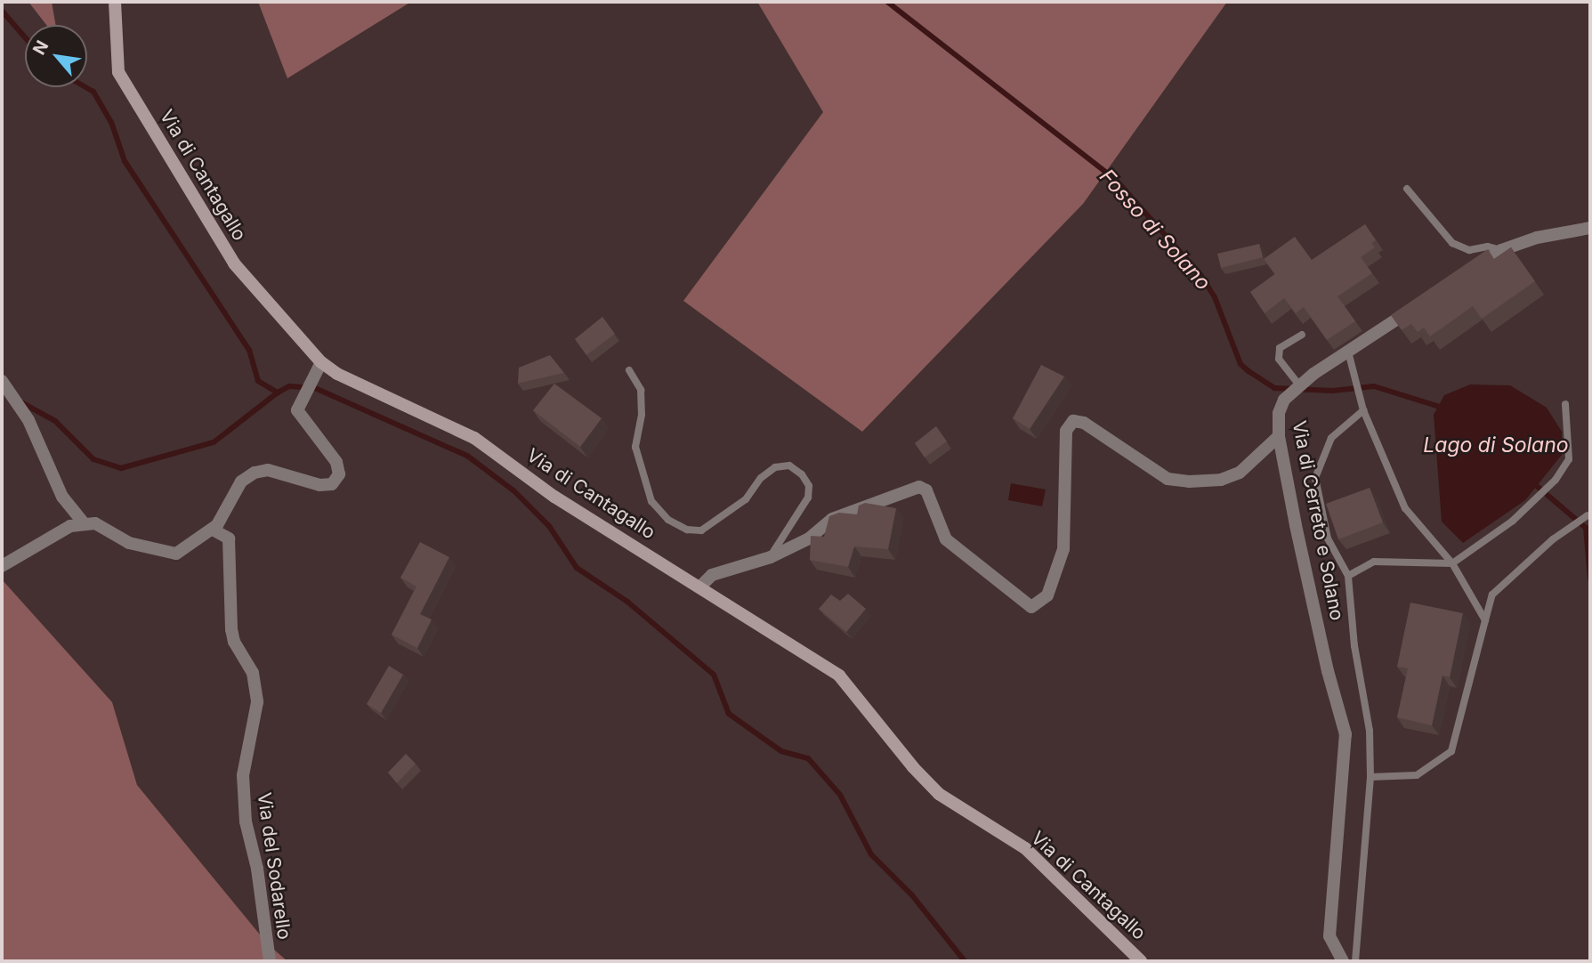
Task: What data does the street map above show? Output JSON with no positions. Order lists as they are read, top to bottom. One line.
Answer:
{"streets":{"street":["Via di Cantagallo","Via di Cerreto e Solano","Via del Sodarello"]},"water":["Fosso di Solano","Lago di Solano"],"north":"top left"}
